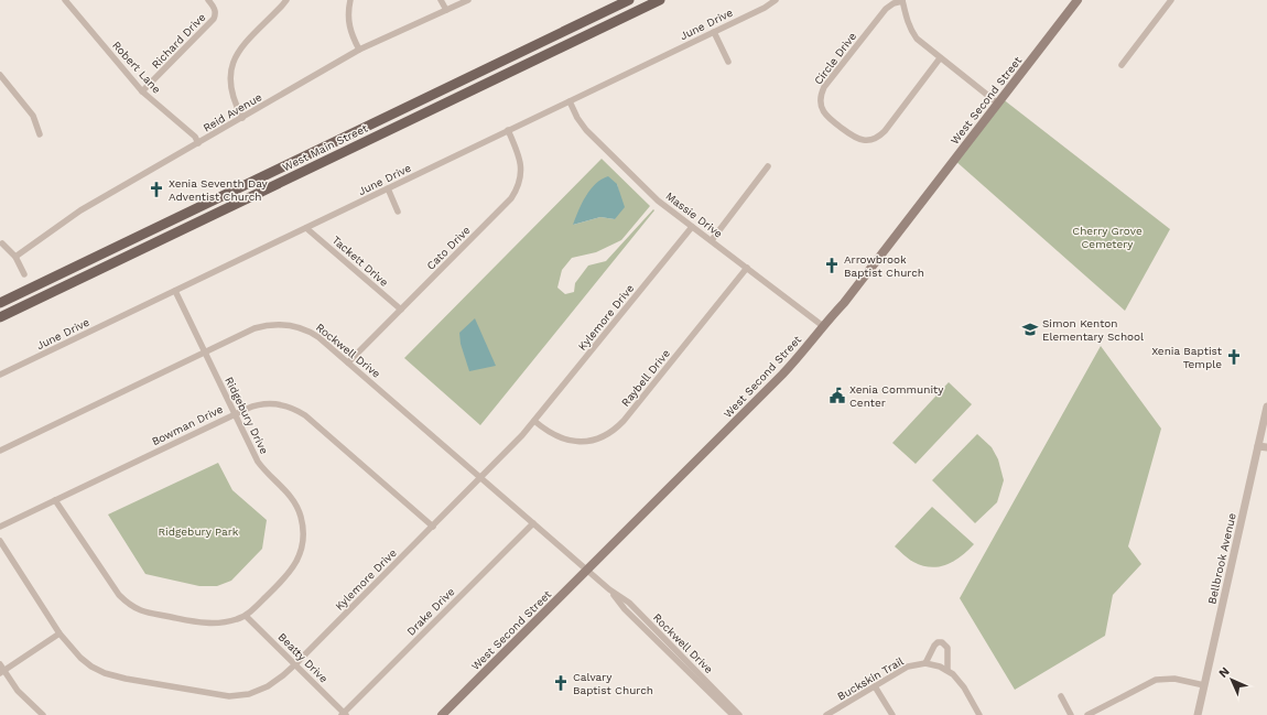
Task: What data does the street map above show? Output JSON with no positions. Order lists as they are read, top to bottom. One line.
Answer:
{"streets":{"main road":["West Second Street","West Main Street"],"street":["June Drive","Richard Drive","Circle Drive","Robert Lane","Reid Avenue","Massie Drive","Cato Drive","Tackett Drive","Kylemore Drive","Rockwell Drive","Raybell Drive","Ridgebury Drive","Bowman Drive","Bellbrook Avenue","Drake Drive","Beatty Drive","Buckskin Trail"]},"crossings":[["June Drive","Massie Drive"],["June Drive","Cato Drive"],["June Drive","Tackett Drive"],["June Drive","Ridgebury Drive"],["Richard Drive","Robert Lane"],["Robert Lane","Reid Avenue"],["West Second Street","Massie Drive"],["West Second Street","Rockwell Drive"],["Massie Drive","Kylemore Drive"],["Massie Drive","Raybell Drive"],["Cato Drive","Tackett Drive"],["Cato Drive","Rockwell Drive"],["Kylemore Drive","Rockwell Drive"],["Kylemore Drive","Raybell Drive"],["Kylemore Drive","Bowman Drive"],["Kylemore Drive","Beatty Drive"],["Rockwell Drive","Ridgebury Drive"],["Rockwell Drive","Drake Drive"],["Ridgebury Drive","Bowman Drive"],["Ridgebury Drive","Beatty Drive"],["Drake Drive","Beatty Drive"]],"parks":["Cherry Grove Cemetery","Ridgebury Park"],"places":{"church":["Xenia Seventh Day Adventist Church","Arrowbrook Baptist Church","Xenia Baptist Temple","Calvary Baptist Church"],"school or university":["Simon Kenton Elementary School"],"public building":["Xenia Community Center"]},"north":"top left"}
